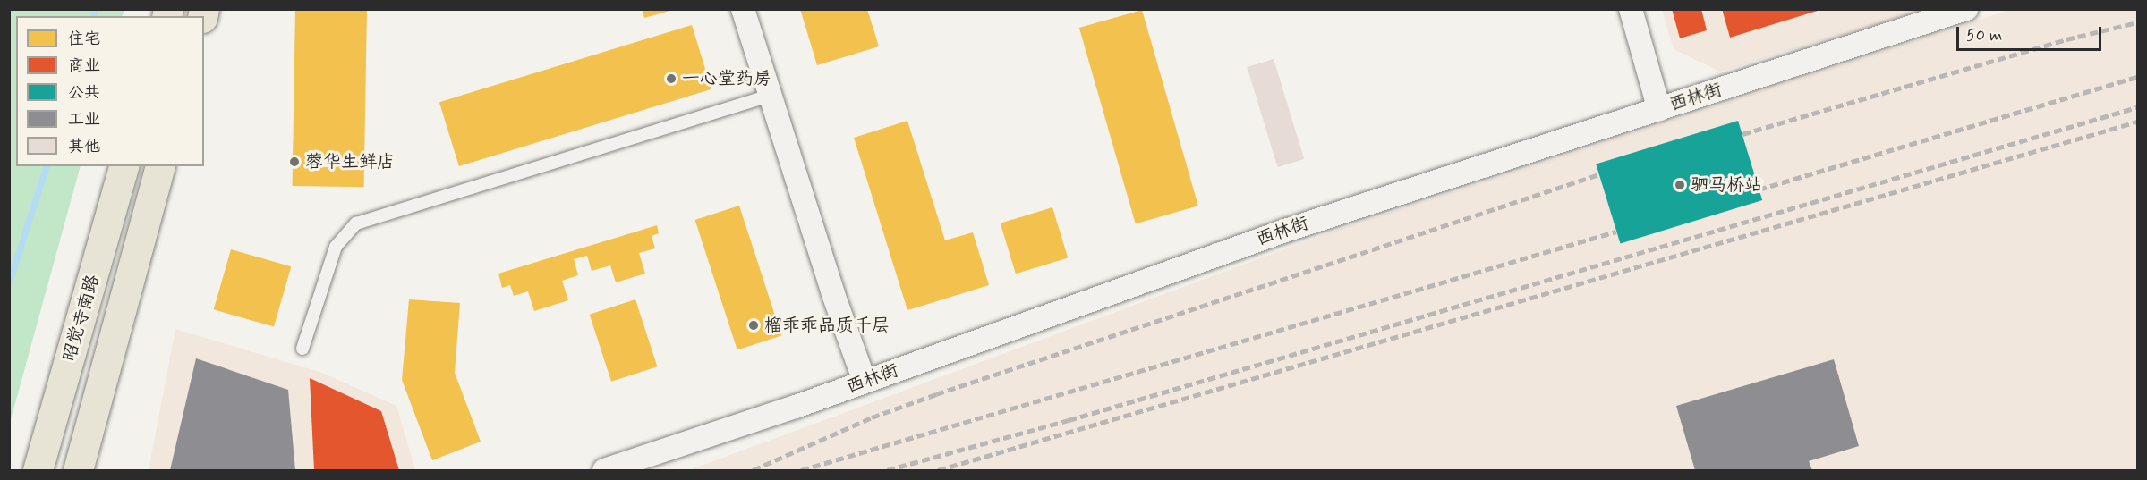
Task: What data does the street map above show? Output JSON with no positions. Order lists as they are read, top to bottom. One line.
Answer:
{"streets":{"main road":["昭觉寺南路"],"street":["西林街"]},"places":["一心堂药房","蓉华生鲜店","驷马桥站","榴乖乖品质千层"],"legend":["住宅","商业","公共","工业","其他"],"scale_bar":"50 m"}
